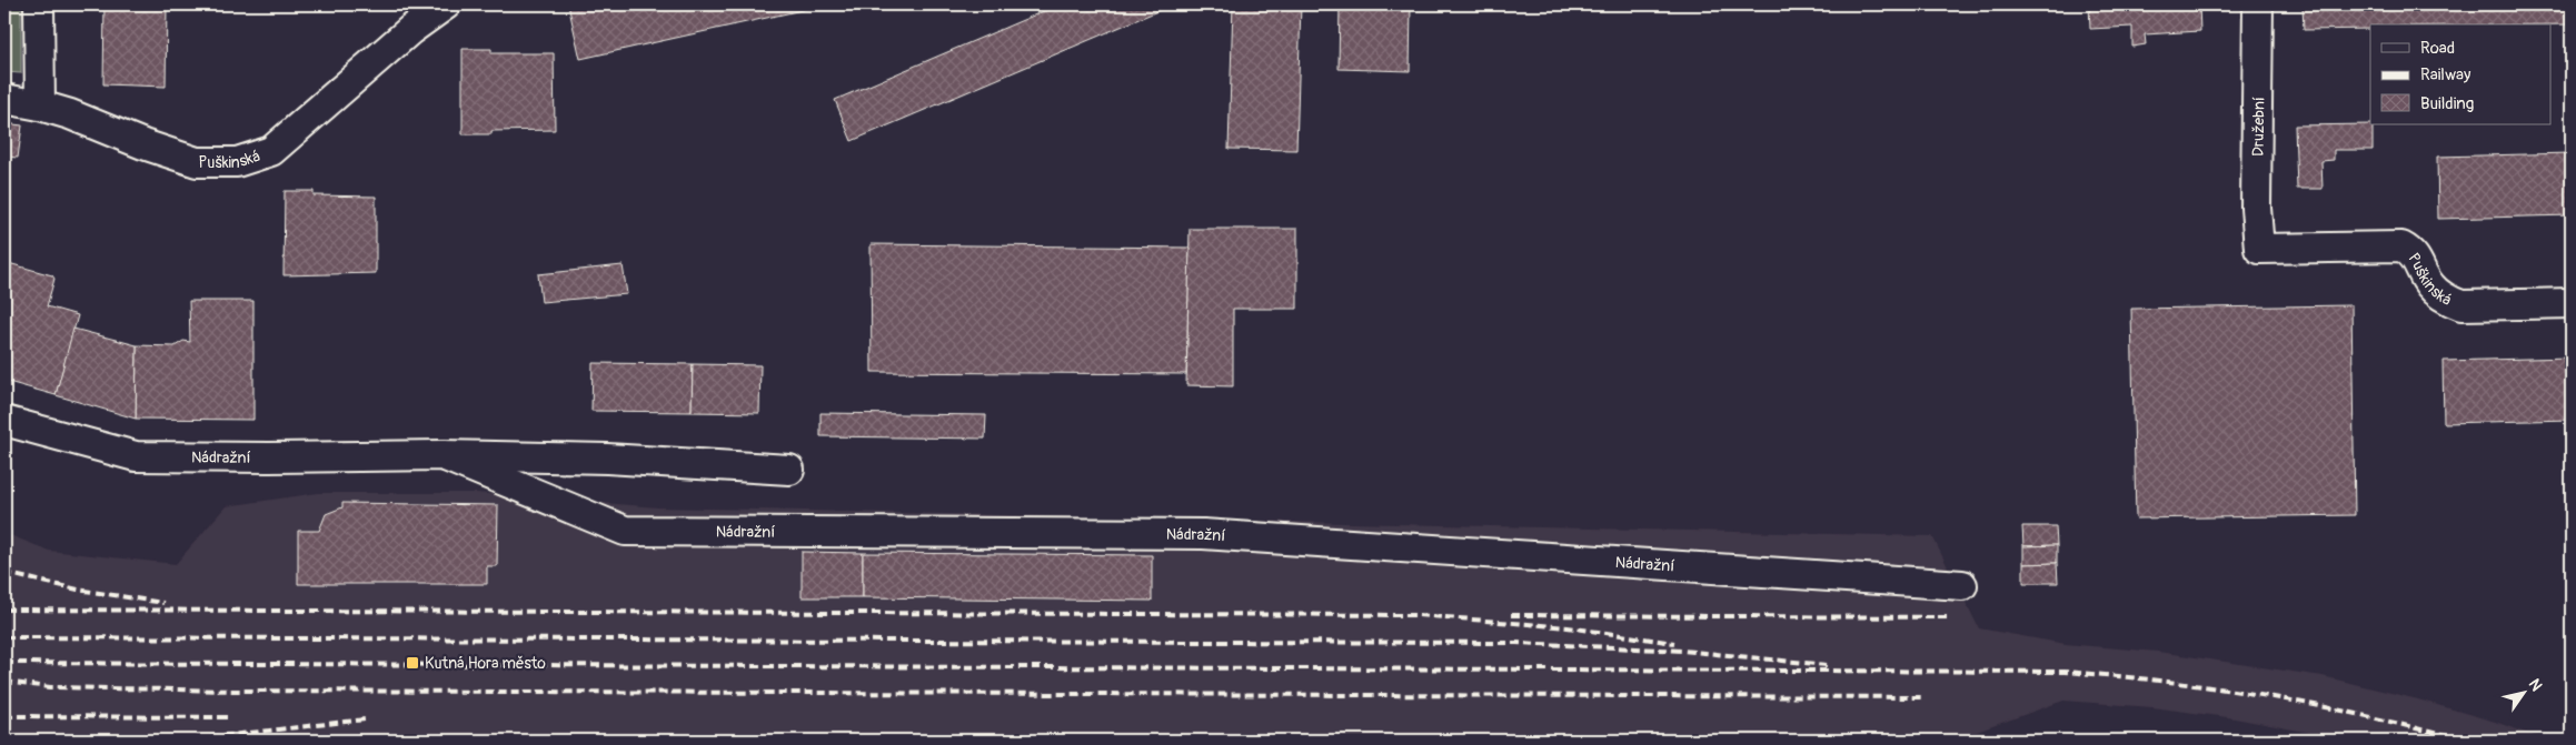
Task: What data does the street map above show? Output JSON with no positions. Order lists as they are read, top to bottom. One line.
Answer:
{"streets":{"street":["Družební","Puškinská","Nádražní"]},"crossings":[["Družební","Puškinská"]],"places":{"transit":["Kutná Hora město"]},"legend":["Road","Railway","Building"],"north":"top right"}
